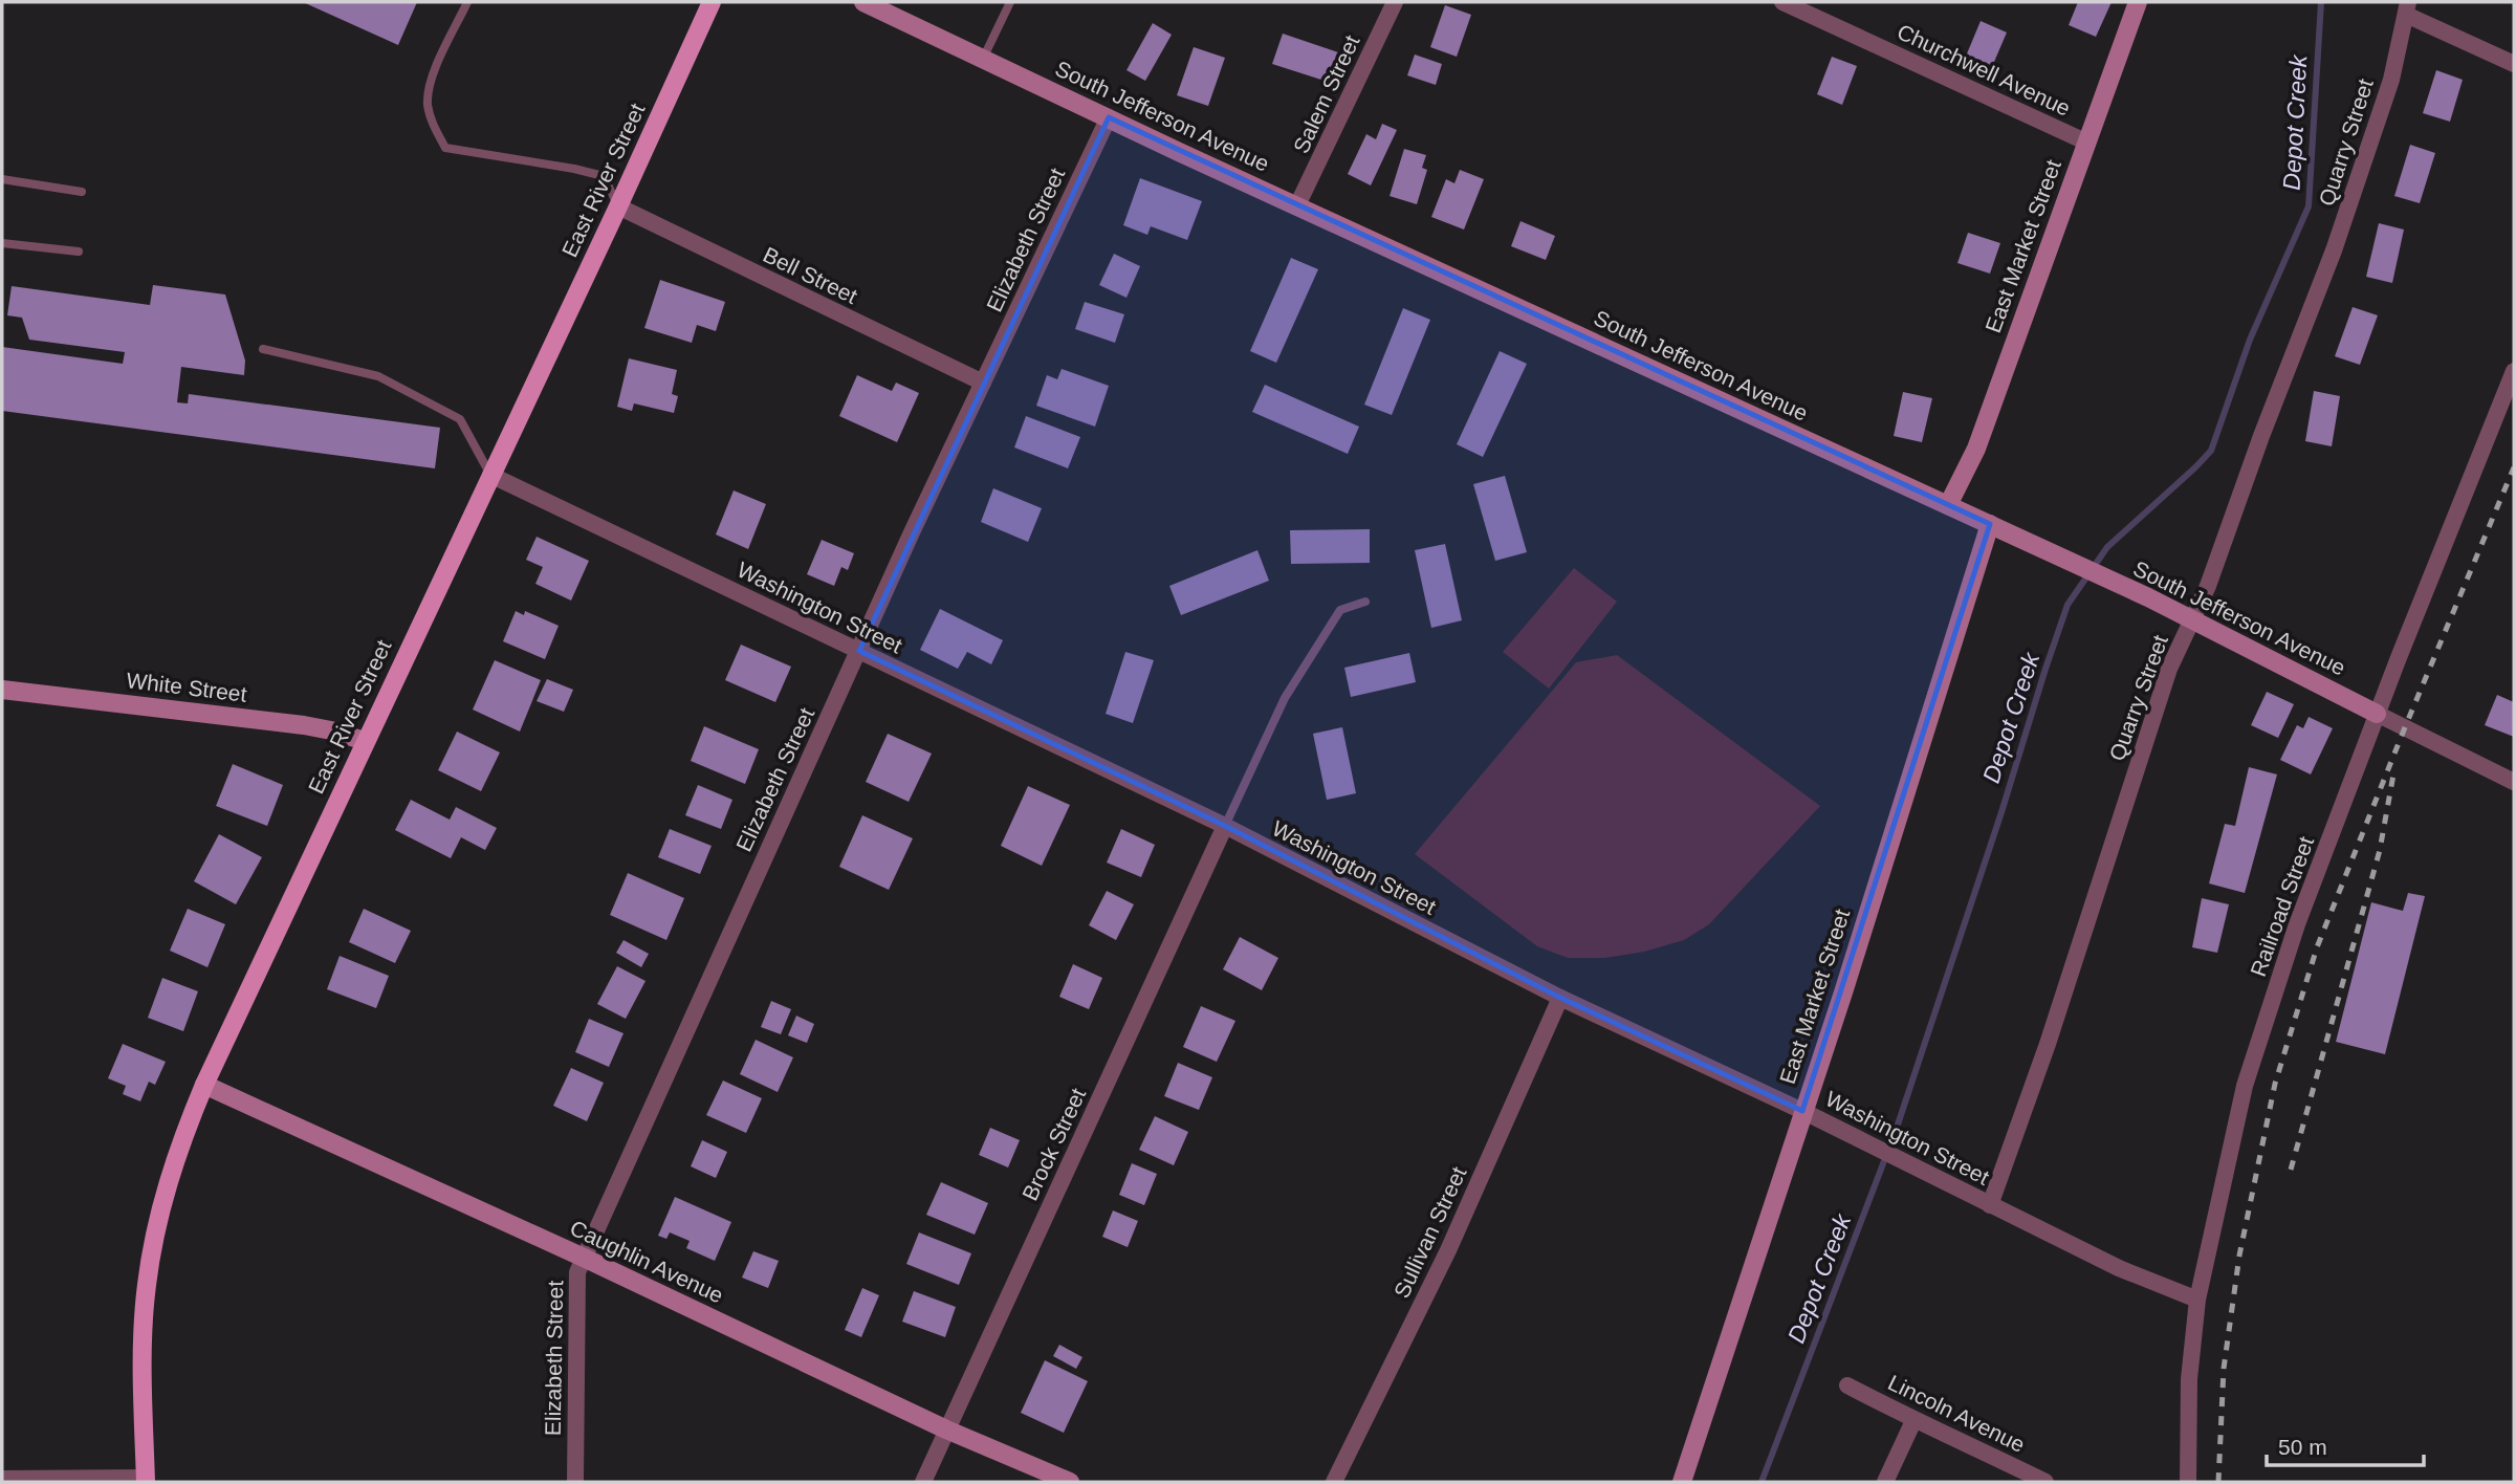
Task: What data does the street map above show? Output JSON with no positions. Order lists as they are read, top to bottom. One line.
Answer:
{"streets":{"main road":["East River Street"],"street":["Churchwell Avenue","Salem Street","South Jefferson Avenue","Quarry Street","Elizabeth Street","East Market Street","Bell Street","Washington Street","White Street","Railroad Street","Brock Street","Sullivan Street","Caughlin Avenue","Lincoln Avenue"]},"crossings":[["Churchwell Avenue","East Market Street"],["Salem Street","South Jefferson Avenue"],["South Jefferson Avenue","Quarry Street"],["South Jefferson Avenue","Elizabeth Street"],["South Jefferson Avenue","East Market Street"],["South Jefferson Avenue","Railroad Street"],["Quarry Street","Washington Street"],["East River Street","Bell Street"],["East River Street","Washington Street"],["East River Street","White Street"],["East River Street","Caughlin Avenue"],["Elizabeth Street","Bell Street"],["Elizabeth Street","Washington Street"],["Elizabeth Street","Caughlin Avenue"],["East Market Street","Washington Street"],["Washington Street","Railroad Street"],["Washington Street","Brock Street"],["Washington Street","Sullivan Street"],["Brock Street","Caughlin Avenue"]],"water":["Depot Creek"],"scale_bar":"50 m"}
